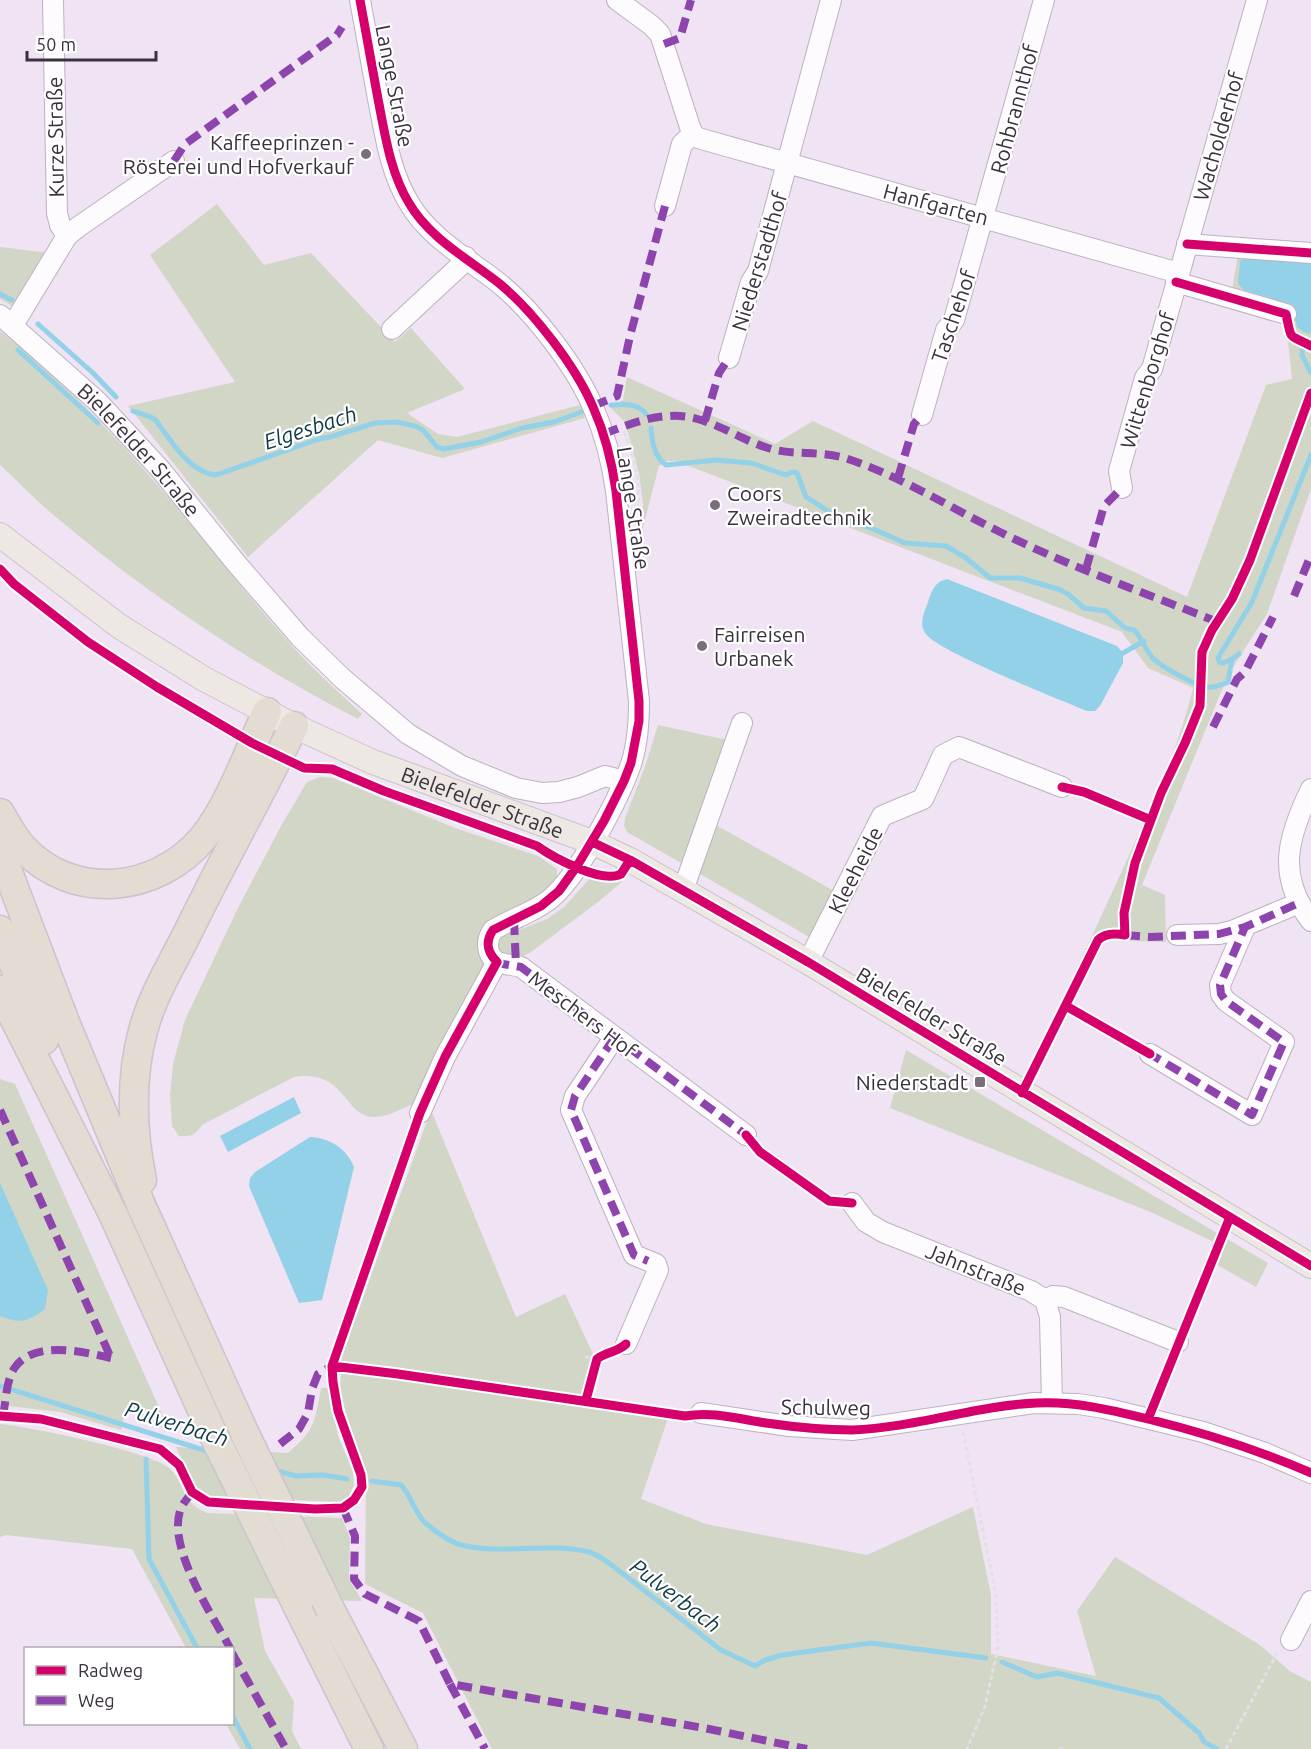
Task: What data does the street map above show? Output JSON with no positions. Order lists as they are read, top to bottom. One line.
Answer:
{"streets":{"main road":["Bielefelder Straße"],"street":["Lange Straße","Rohbrannthof","Wacholderhof","Kurze Straße","Hanfgarten","Niederstadthof","Taschehof","Wittenborghof","Kleeheide","Meschers Hof","Jahnstraße","Schulweg"]},"crossings":[["Lange Straße","Bielefelder Straße"],["Rohbrannthof","Hanfgarten"],["Rohbrannthof","Taschehof"],["Wacholderhof","Hanfgarten"],["Wacholderhof","Wittenborghof"],["Hanfgarten","Niederstadthof"],["Hanfgarten","Taschehof"],["Hanfgarten","Wittenborghof"],["Bielefelder Straße","Kleeheide"],["Jahnstraße","Schulweg"]],"water":["Elgesbach","Pulverbach"],"places":{"other":["Kaffeeprinzen - Rösterei und Hofverkauf","Coors Zweiradtechnik","Fairreisen Urbanek"],"transit":["Niederstadt"]},"legend":["Radweg","Weg"],"scale_bar":"50 m"}
